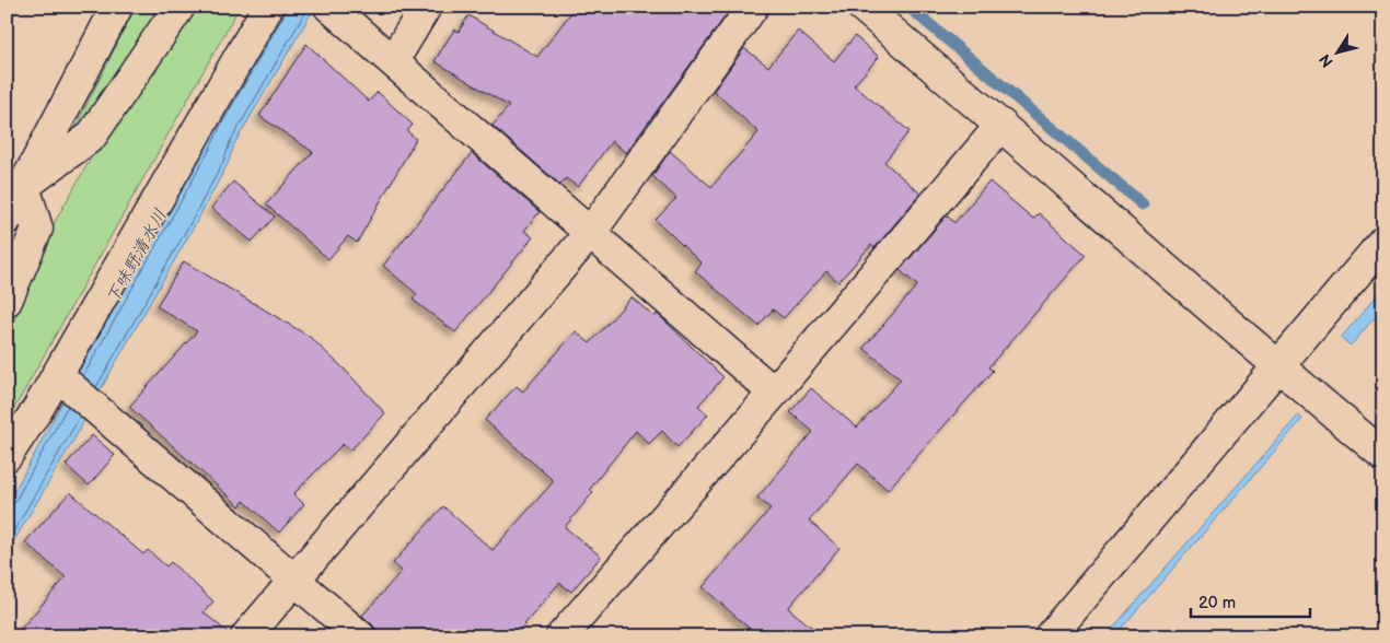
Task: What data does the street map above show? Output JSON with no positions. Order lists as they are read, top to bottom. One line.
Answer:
{"water":["下味野清水川"],"scale_bar":"20 m","north":"bottom left"}
